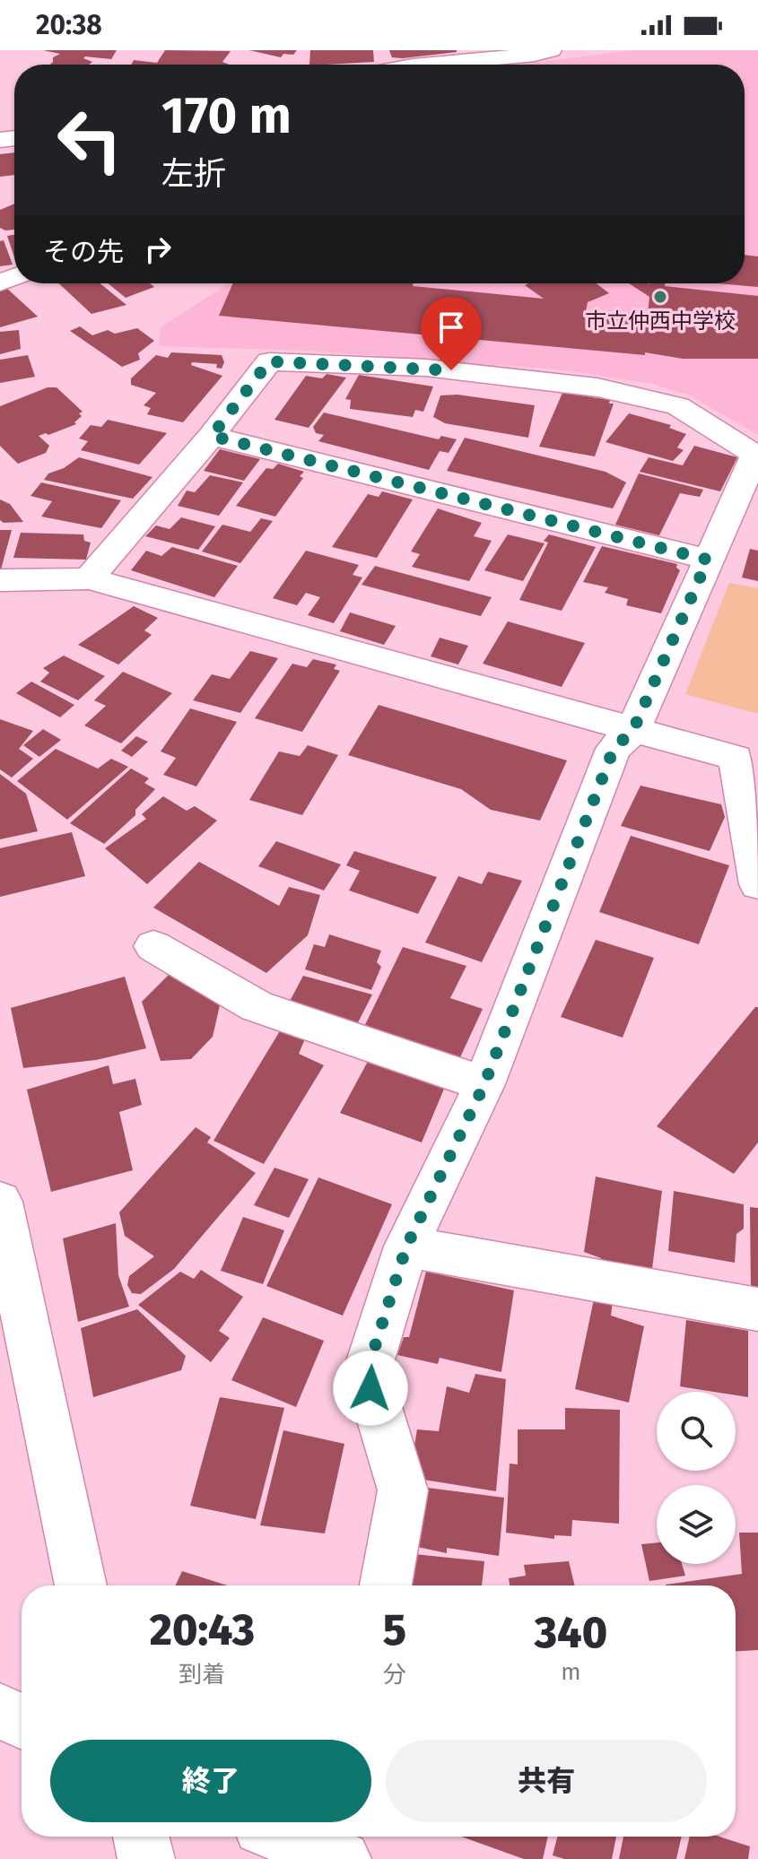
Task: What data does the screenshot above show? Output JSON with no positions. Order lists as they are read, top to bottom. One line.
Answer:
{"places":["市立仲西中学校"],"page":{"status":"20:38","turn":["170 m","左折"],"then":"その先","eta":["20:43","到着","5","分","340","m"],"buttons":["終了","共有"]}}
